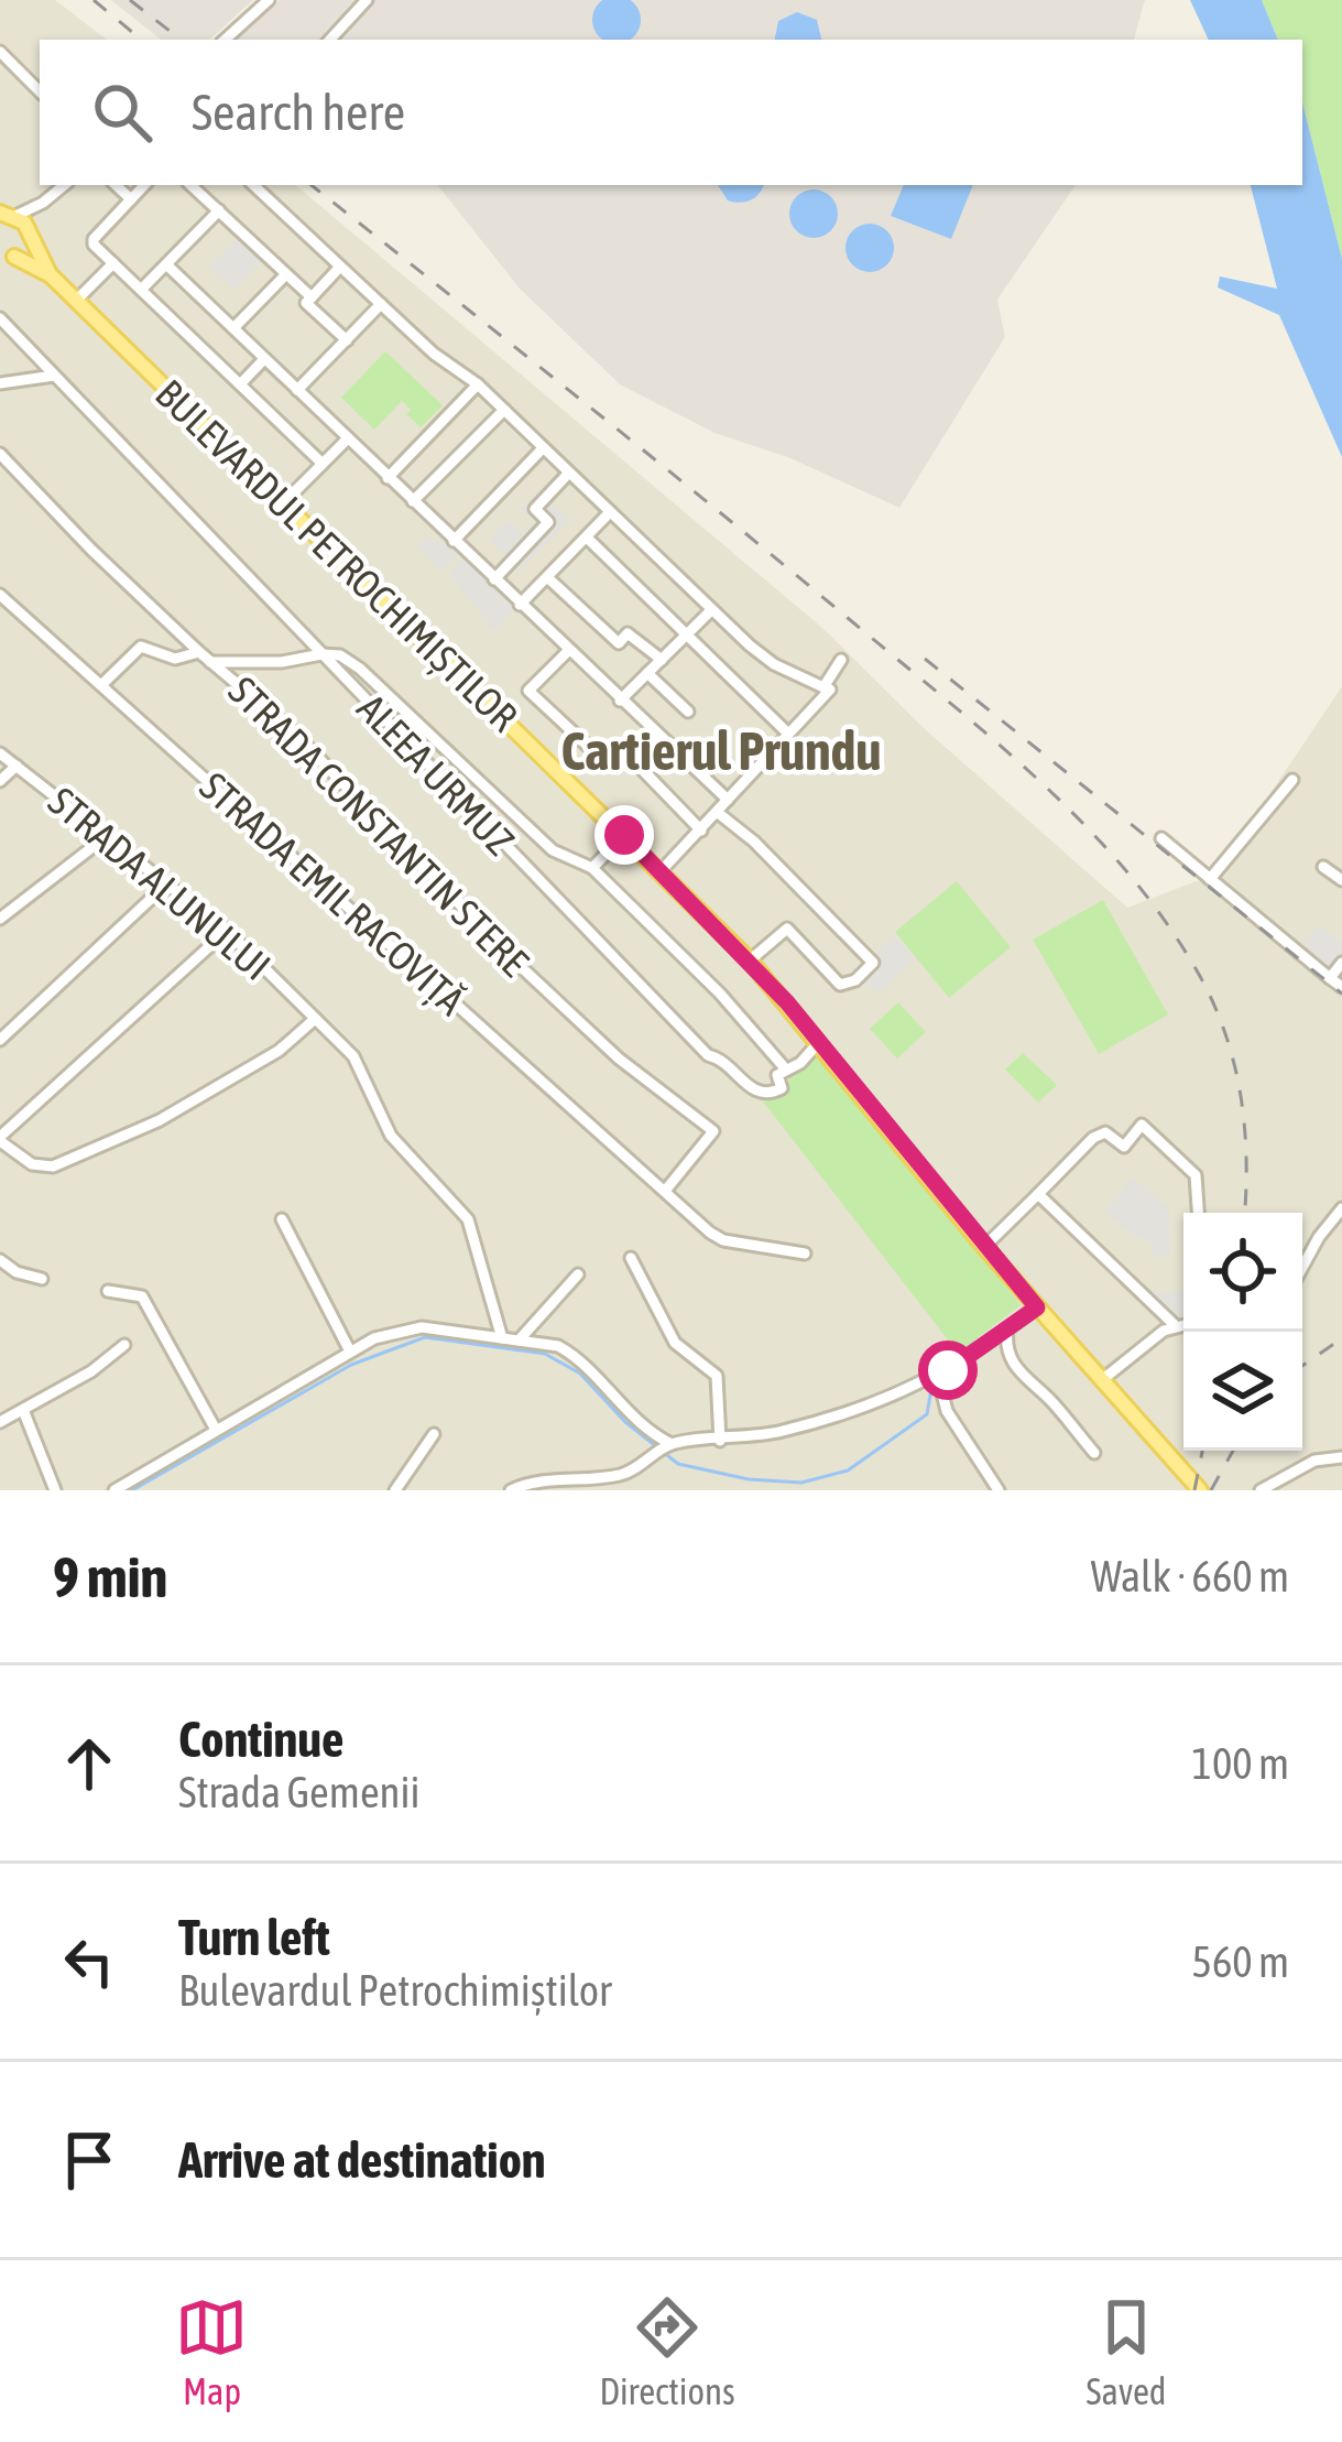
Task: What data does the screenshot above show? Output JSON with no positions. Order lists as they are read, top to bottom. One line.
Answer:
{"streets":{"main road":["BULEVARDUL PETROCHIMIȘTILOR"],"street":["ALEEA URMUZ","STRADA CONSTANTIN STERE","STRADA ALUNULUI","STRADA EMIL RACOVIȚĂ"]},"crossings":[["BULEVARDUL PETROCHIMIȘTILOR","ALEEA URMUZ"],["STRADA CONSTANTIN STERE","STRADA EMIL RACOVIȚĂ"]],"districts":["Cartierul Prundu"],"page":{"search":"Search here","heading":["9 min","Walk · 660 m"],"list":[["Continue","Strada Gemenii","100 m"],["Turn left","Bulevardul Petrochimiștilor","560 m"],"Arrive at destination"],"nav":["Map","Directions","Saved"]}}
